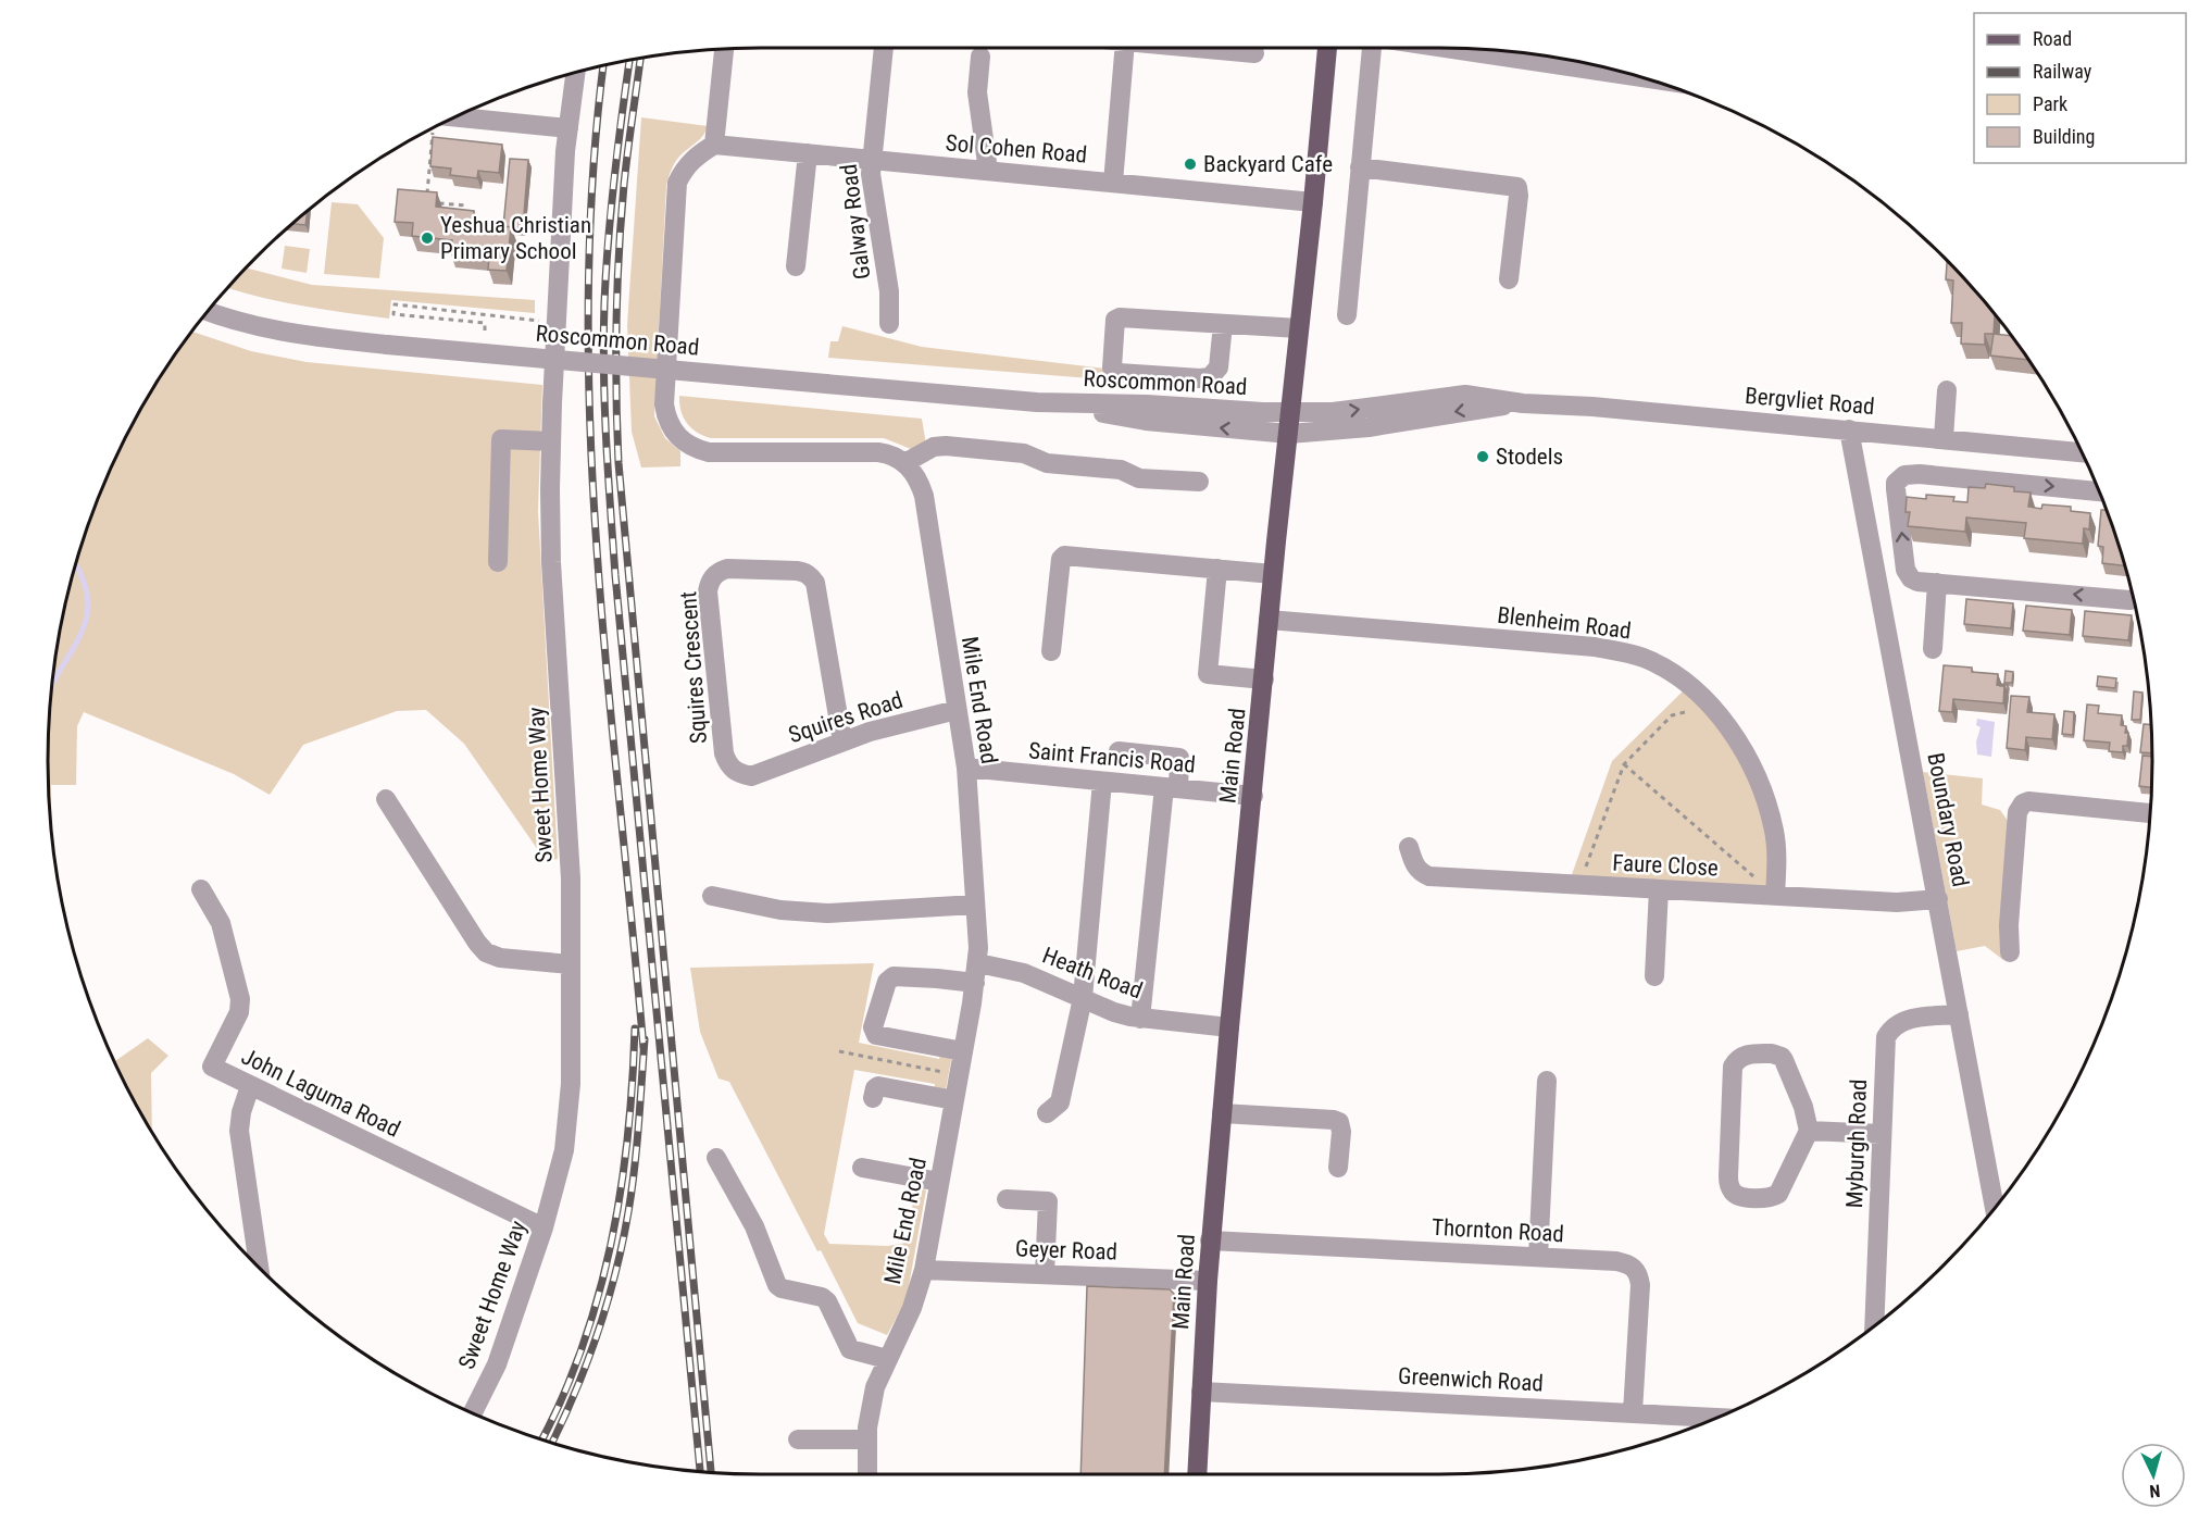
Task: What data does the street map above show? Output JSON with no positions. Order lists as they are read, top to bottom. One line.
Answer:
{"streets":{"main road":["Main Road"],"street":["Sol Cohen Road","Galway Road","Roscommon Road","Bergvliet Road","Blenheim Road","Squires Crescent","Mile End Road","Squires Road","Saint Francis Road","Sweet Home Way","Boundary Road","Faure Close","Heath Road","John Laguma Road","Myburgh Road","Thornton Road","Geyer Road","Greenwich Road"]},"crossings":[["Sol Cohen Road","Galway Road"],["Sol Cohen Road","Main Road"],["Roscommon Road","Bergvliet Road"],["Roscommon Road","Main Road"],["Bergvliet Road","Main Road"],["Bergvliet Road","Boundary Road"],["Blenheim Road","Main Road"],["Blenheim Road","Faure Close"],["Squires Crescent","Squires Road"],["Mile End Road","Squires Road"],["Mile End Road","Saint Francis Road"],["Mile End Road","Heath Road"],["Mile End Road","Geyer Road"],["Main Road","Saint Francis Road"],["Main Road","Heath Road"],["Main Road","Thornton Road"],["Main Road","Geyer Road"],["Main Road","Greenwich Road"],["Sweet Home Way","John Laguma Road"],["Boundary Road","Faure Close"],["Boundary Road","Myburgh Road"],["Thornton Road","Greenwich Road"]],"places":["Backyard Cafe","Yeshua Christian Primary School","Stodels"],"legend":["Road","Railway","Park","Building"],"north":"bottom"}
